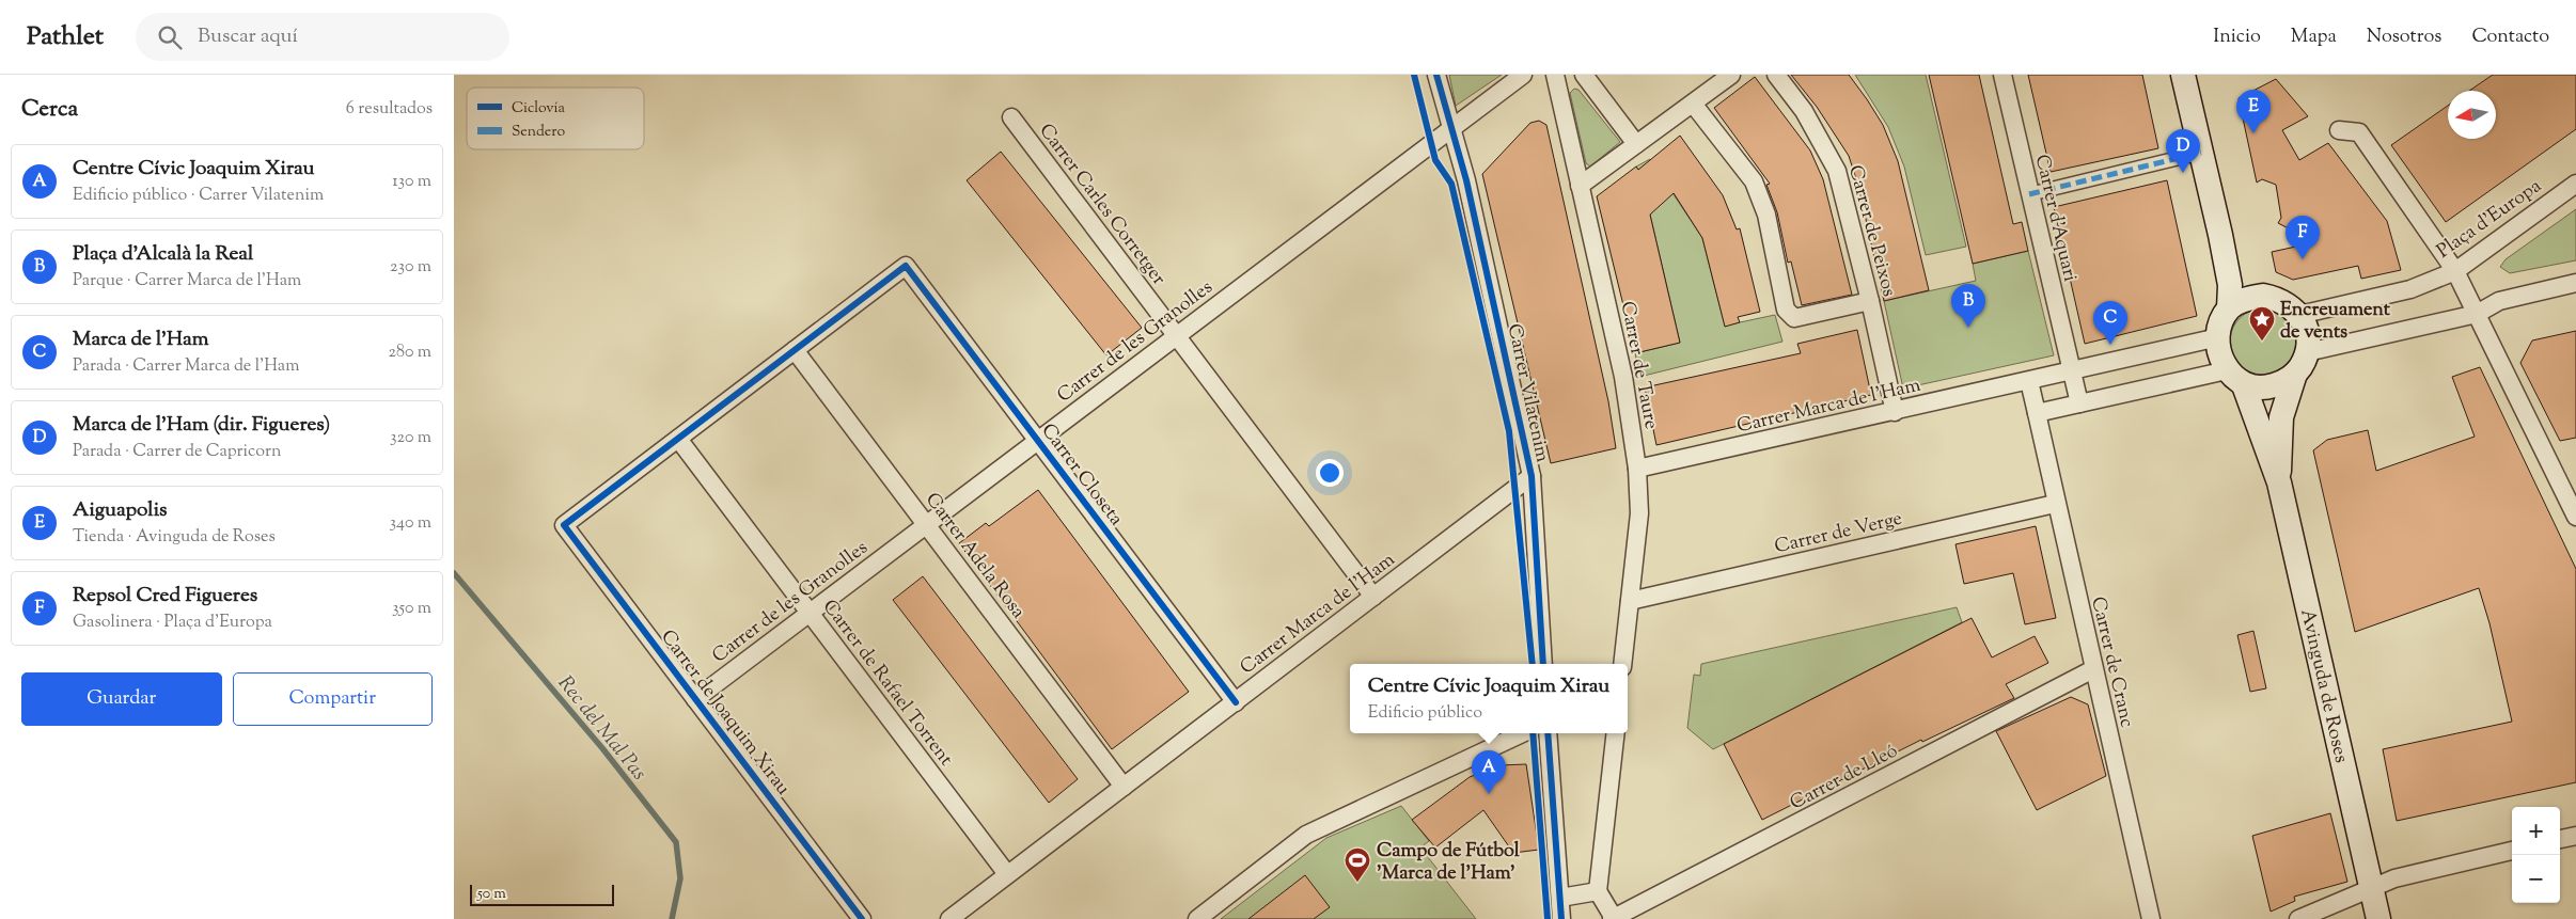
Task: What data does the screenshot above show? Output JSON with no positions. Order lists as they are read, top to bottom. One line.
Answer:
{"streets":{"main road":["Avinguda de Roses"],"street":["Carrer Carles Corretger","Carrer d'Aquari","Plaça d'Europa","Carrer de Peixos","Carrer de les Granolles","Carrer de Taure","Carrer Vilatenim","Carrer Marca de l'Ham","Carrer Closeta","Carrer de Verge","Carrer Adela Rosa","Carrer de Cranc","Carrer de Rafael Torrent","Carrer de Joaquim Xirau","Carrer de Lleó"]},"crossings":[["Carrer Carles Corretger","Carrer de les Granolles"],["Carrer Carles Corretger","Carrer Marca de l'Ham"],["Carrer d'Aquari","Carrer Marca de l'Ham"],["Plaça d'Europa","Carrer Marca de l'Ham"],["Plaça d'Europa","Avinguda de Roses"],["Carrer de Peixos","Carrer Marca de l'Ham"],["Carrer de les Granolles","Carrer Vilatenim"],["Carrer de les Granolles","Carrer Closeta"],["Carrer de les Granolles","Carrer Adela Rosa"],["Carrer de les Granolles","Carrer de Rafael Torrent"],["Carrer de les Granolles","Carrer de Joaquim Xirau"],["Carrer de Taure","Carrer Marca de l'Ham"],["Carrer de Taure","Carrer de Verge"],["Carrer Vilatenim","Carrer Marca de l'Ham"],["Carrer Marca de l'Ham","Carrer Closeta"],["Carrer Marca de l'Ham","Carrer Adela Rosa"],["Carrer Marca de l'Ham","Carrer de Rafael Torrent"],["Carrer Marca de l'Ham","Avinguda de Roses"],["Carrer Closeta","Carrer Adela Rosa"],["Carrer de Verge","Carrer de Cranc"],["Carrer de Cranc","Carrer de Lleó"],["Carrer de Rafael Torrent","Carrer de Joaquim Xirau"]],"water":["Rec del Mal Pas"],"places":{"place":["Encreuament de vents"],"sports":["Campo de Fútbol 'Marca de l'Ham'"]},"legend":["Ciclovía","Sendero"],"scale_bar":"50 m","north":"left","page":{"header":"Pathlet","search":"Buscar aquí","nav":["Inicio","Mapa","Nosotros","Contacto"],"heading":["Cerca","6 resultados"],"pins":["E","D","F","B","C","A"],"list":[{"mark":"A","name":"Centre Cívic Joaquim Xirau","note":"Edificio público · Carrer Vilatenim","value":"130 m"},{"mark":"B","name":"Plaça d'Alcalà la Real","note":"Parque · Carrer Marca de l'Ham","value":"230 m"},{"mark":"C","name":"Marca de l'Ham","note":"Parada · Carrer Marca de l'Ham","value":"280 m"},{"mark":"D","name":"Marca de l'Ham (dir. Figueres)","note":"Parada · Carrer de Capricorn","value":"320 m"},{"mark":"E","name":"Aiguapolis","note":"Tienda · Avinguda de Roses","value":"340 m"},{"mark":"F","name":"Repsol Cred Figueres","note":"Gasolinera · Plaça d'Europa","value":"350 m"}],"buttons":["Guardar","Compartir"],"popup":["Centre Cívic Joaquim Xirau","Edificio público"],"map_buttons":["+","−"],"scale":"50 m"}}
